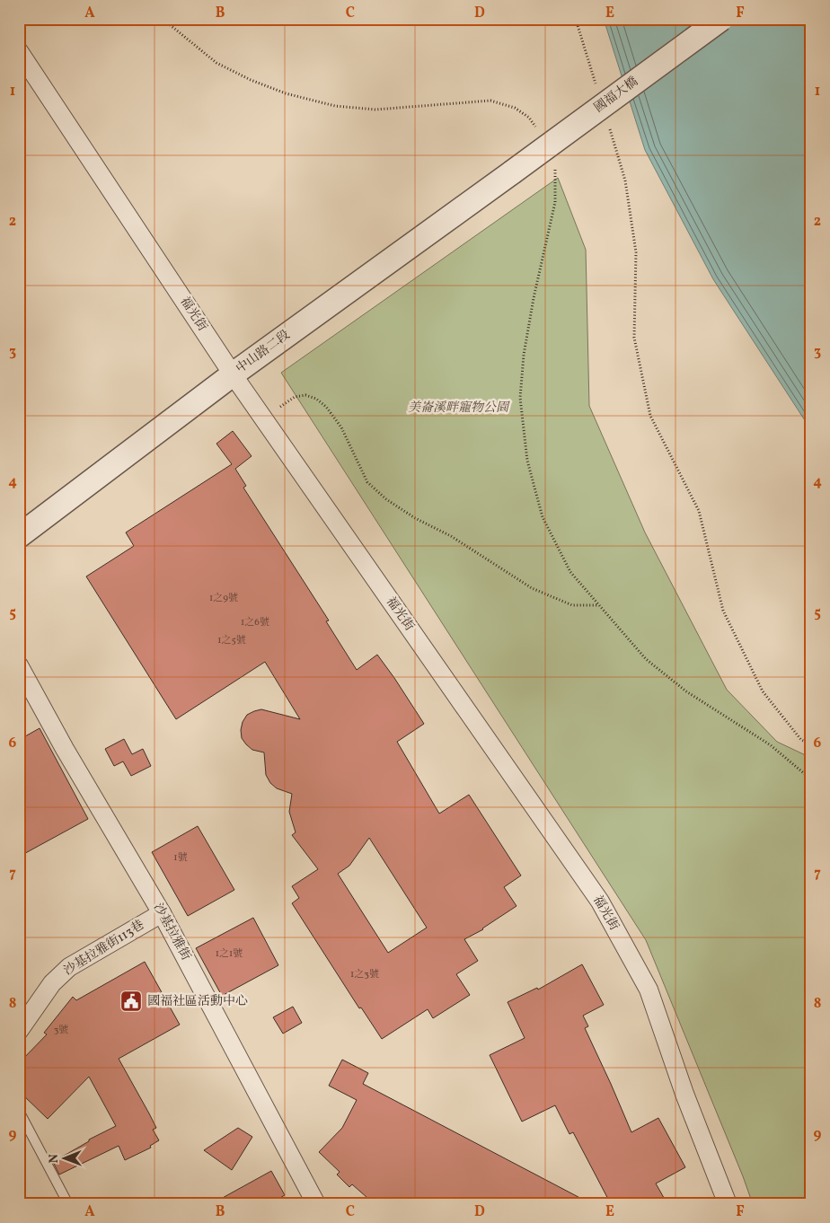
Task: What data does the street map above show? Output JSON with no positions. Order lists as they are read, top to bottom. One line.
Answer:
{"streets":{"street":["國福大橋","福光街","中山路二段","沙基拉雅街","沙基拉雅街113巷"]},"crossings":[["國福大橋","中山路二段"],["福光街","中山路二段"],["沙基拉雅街","沙基拉雅街113巷"]],"parks":["美崙溪畔寵物公園"],"places":{"public building":["國福社區活動中心"]},"house_numbers":["1之9號","1之6號","1之5號","1號","1之1號","1之3號","3號"],"north":"left","grid":{"columns":["A","B","C","D","E","F"],"rows":["1","2","3","4","5","6","7","8","9"]}}
